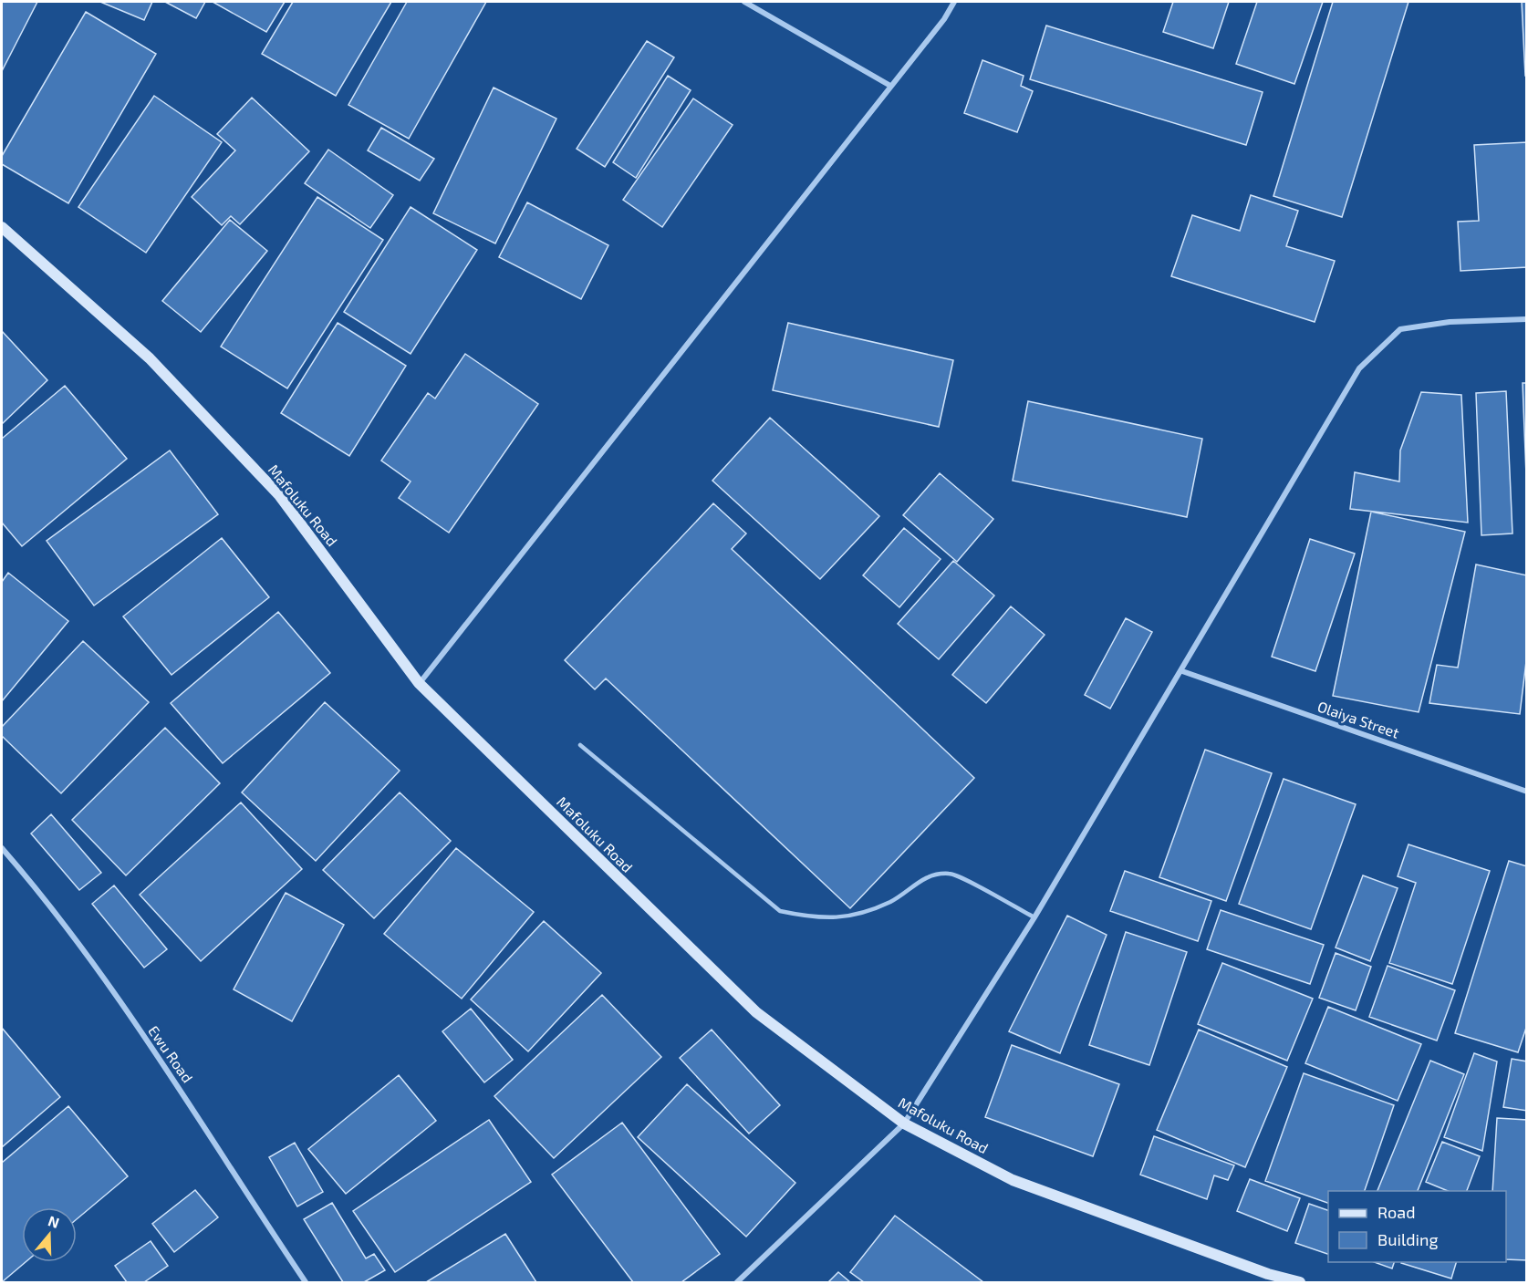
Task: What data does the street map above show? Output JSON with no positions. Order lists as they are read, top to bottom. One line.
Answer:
{"streets":{"street":["Mafoluku Road","Olaiya Street","Ewu Road"]},"legend":["Road","Building"],"north":"top"}
